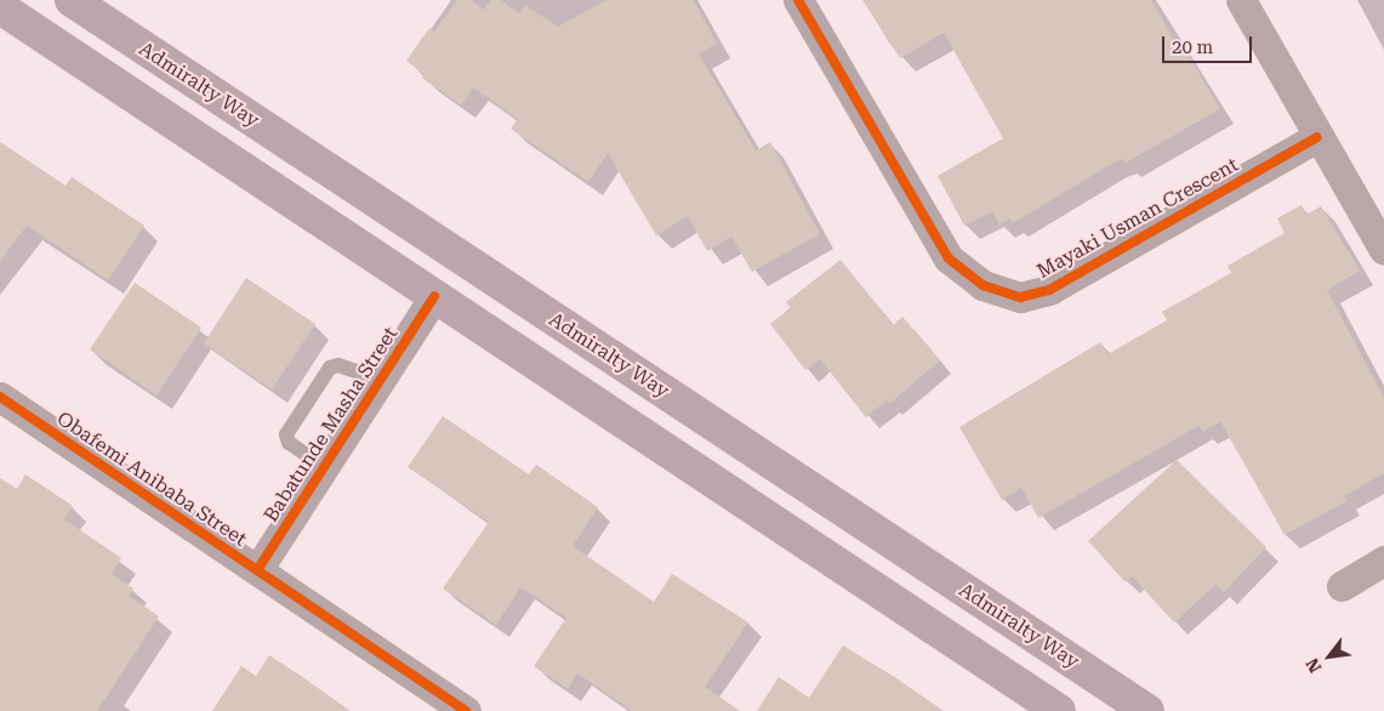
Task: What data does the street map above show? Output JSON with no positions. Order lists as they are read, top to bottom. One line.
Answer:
{"streets":{"main road":["Admiralty Way"],"street":["Mayaki Usman Crescent","Babatunde Masha Street","Obafemi Anibaba Street"]},"crossings":[["Babatunde Masha Street","Obafemi Anibaba Street"]],"scale_bar":"20 m","north":"bottom left"}
